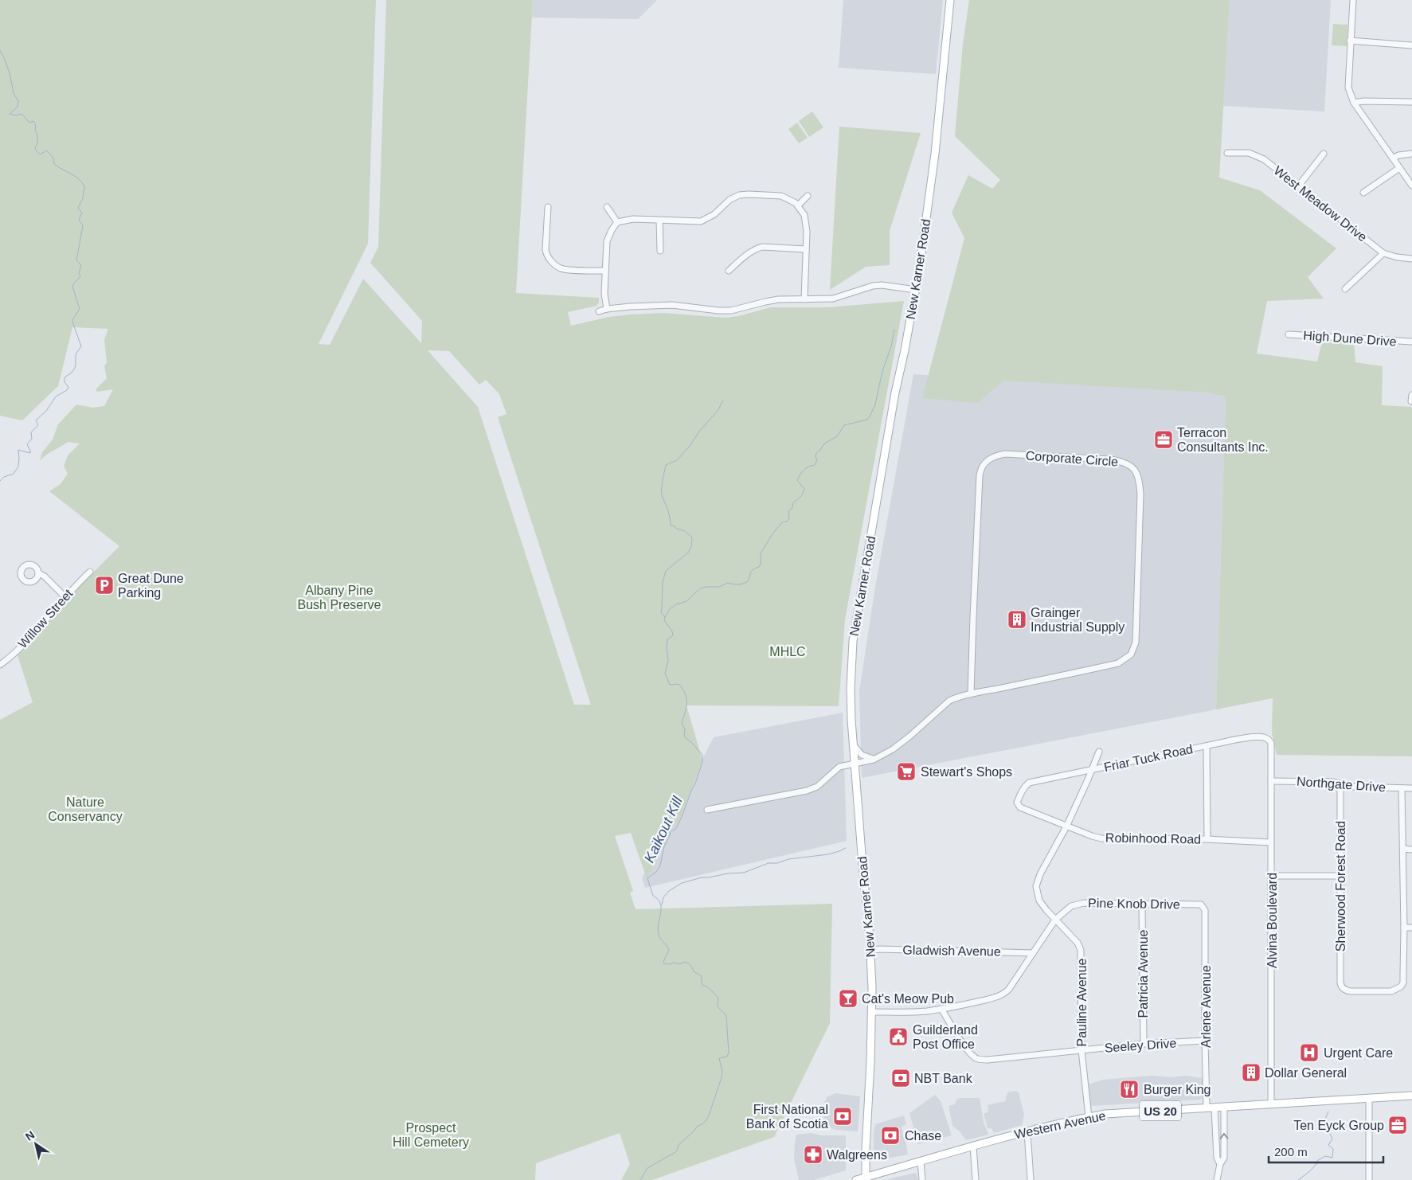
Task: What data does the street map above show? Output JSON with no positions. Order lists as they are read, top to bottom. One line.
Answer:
{"streets":{"main road":["New Karner Road","US 20","Western Avenue"],"street":["West Meadow Drive","High Dune Drive","Corporate Circle","Willow Street","Friar Tuck Road","Northgate Drive","Robinhood Road","Sherwood Forest Road","Pine Knob Drive","Alvina Boulevard","Gladwish Avenue","Patricia Avenue","Pauline Avenue","Arlene Avenue","Seeley Drive"]},"crossings":[["New Karner Road","Corporate Circle"],["New Karner Road","Pine Knob Drive"],["New Karner Road","Gladwish Avenue"],["New Karner Road","Western Avenue"],["Friar Tuck Road","Robinhood Road"],["Friar Tuck Road","Alvina Boulevard"],["Friar Tuck Road","Pauline Avenue"],["Northgate Drive","Sherwood Forest Road"],["Northgate Drive","Alvina Boulevard"],["Robinhood Road","Alvina Boulevard"],["Robinhood Road","Pauline Avenue"],["Pine Knob Drive","Gladwish Avenue"],["Pine Knob Drive","Patricia Avenue"],["Pine Knob Drive","Pauline Avenue"],["Pine Knob Drive","Arlene Avenue"],["Pine Knob Drive","Seeley Drive"],["Alvina Boulevard","Western Avenue"],["Patricia Avenue","Seeley Drive"],["Pauline Avenue","Seeley Drive"],["Pauline Avenue","Western Avenue"],["Arlene Avenue","Seeley Drive"],["Arlene Avenue","Western Avenue"]],"water":["Kaikout Kill"],"parks":["Albany Pine Bush Preserve","MHLC","Nature Conservancy","Prospect Hill Cemetery"],"places":{"office":["Terracon Consultants Inc.","Ten Eyck Group"],"parking":["Great Dune Parking"],"building":["Grainger Industrial Supply","Dollar General"],"supermarket":["Stewart's Shops"],"bar":["Cat's Meow Pub"],"public building":["Guilderland Post Office"],"hospital":["Urgent Care"],"bank":["NBT Bank","First National Bank of Scotia","Chase"],"restaurant":["Burger King"],"pharmacy":["Walgreens"]},"scale_bar":"200 m","north":"top left"}
